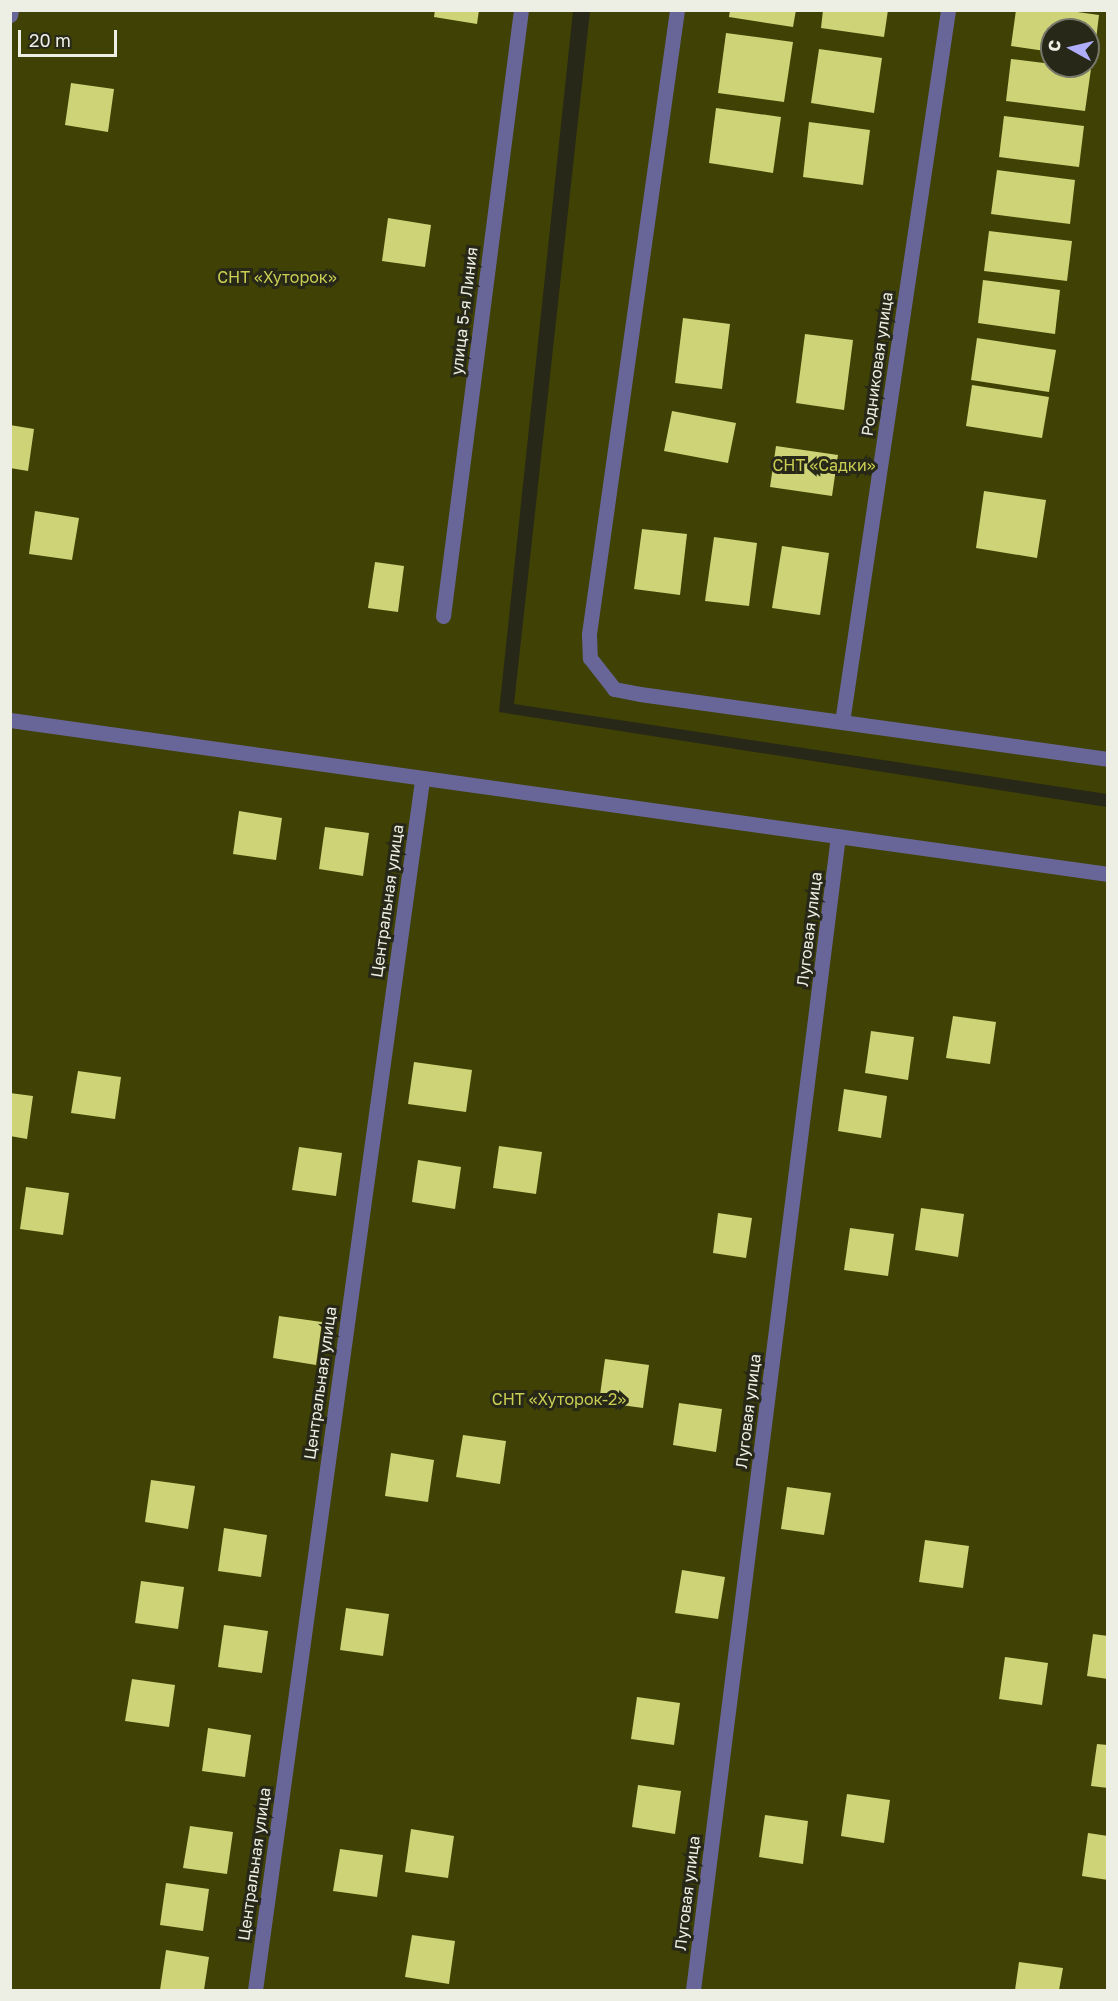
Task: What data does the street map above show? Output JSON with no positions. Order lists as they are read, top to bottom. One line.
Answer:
{"streets":{"street":["улица 5-я Линия","Родниковая улица","Центральная улица","Луговая улица"]},"parks":["СНТ «Хуторок»","СНТ «Садки»","СНТ «Хуторок-2»"],"scale_bar":"20 m","north":"left"}
